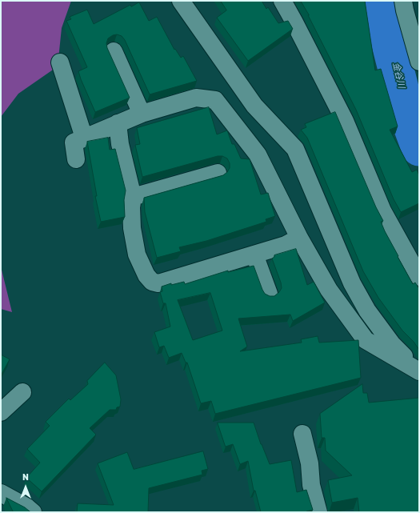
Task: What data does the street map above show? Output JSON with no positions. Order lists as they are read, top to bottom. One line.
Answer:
{"water":["金谷川"],"north":"top"}
